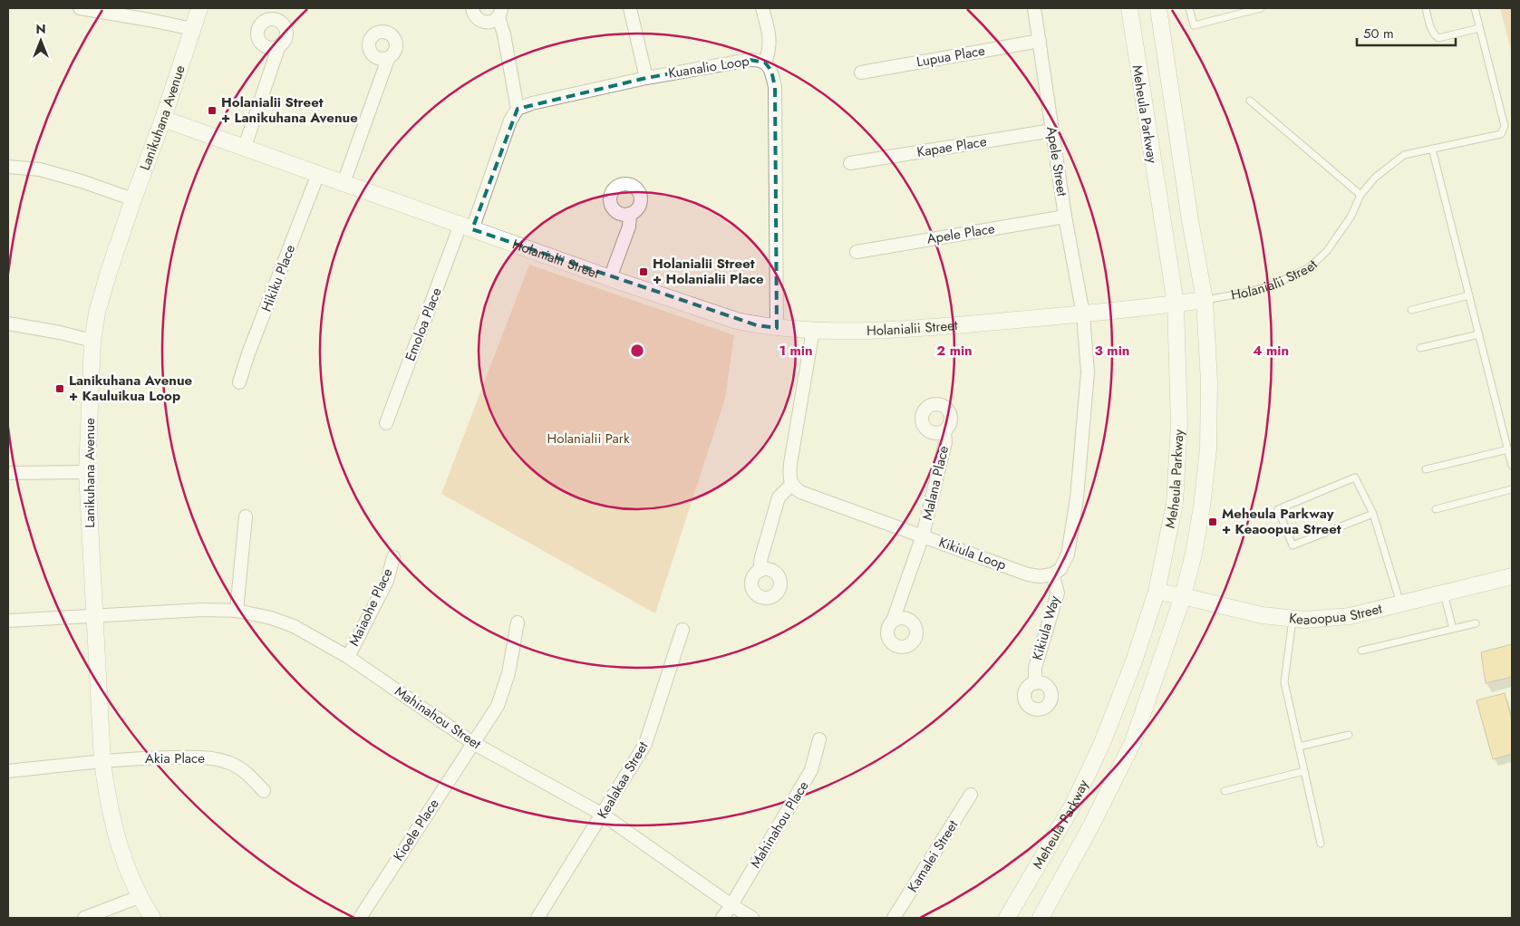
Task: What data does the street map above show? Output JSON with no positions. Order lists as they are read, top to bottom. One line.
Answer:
{"streets":{"street":["Lupua Place","Kuanalio Loop","Meheula Parkway","Lanikuhana Avenue","Kapae Place","Apele Street","Apele Place","Holanialii Street","Hikiku Place","Emoloa Place","Malana Place","Kikiula Loop","Maiaohe Place","Keaoopua Street","Kikiula Way","Mahinahou Street","Akia Place","Kealakaa Street","Mahinahou Place","Kioele Place","Kamalei Street"]},"crossings":[["Lupua Place","Apele Street"],["Kuanalio Loop","Holanialii Street"],["Meheula Parkway","Holanialii Street"],["Meheula Parkway","Keaoopua Street"],["Lanikuhana Avenue","Holanialii Street"],["Lanikuhana Avenue","Mahinahou Street"],["Lanikuhana Avenue","Akia Place"],["Kapae Place","Apele Street"],["Apele Street","Apele Place"],["Apele Street","Holanialii Street"],["Holanialii Street","Hikiku Place"],["Holanialii Street","Emoloa Place"],["Malana Place","Kikiula Loop"],["Kikiula Loop","Kikiula Way"],["Maiaohe Place","Mahinahou Street"],["Mahinahou Street","Kealakaa Street"],["Mahinahou Street","Mahinahou Place"],["Mahinahou Street","Kioele Place"]],"parks":["Holanialii Park"],"places":{"transit":["Holanialii Street + Lanikuhana Avenue","Holanialii Street + Holanialii Place","Lanikuhana Avenue + Kauluikua Loop","Meheula Parkway + Keaoopua Street"]},"scale_bar":"50 m","north":"top","rings":["1 min","2 min","3 min","4 min"]}
